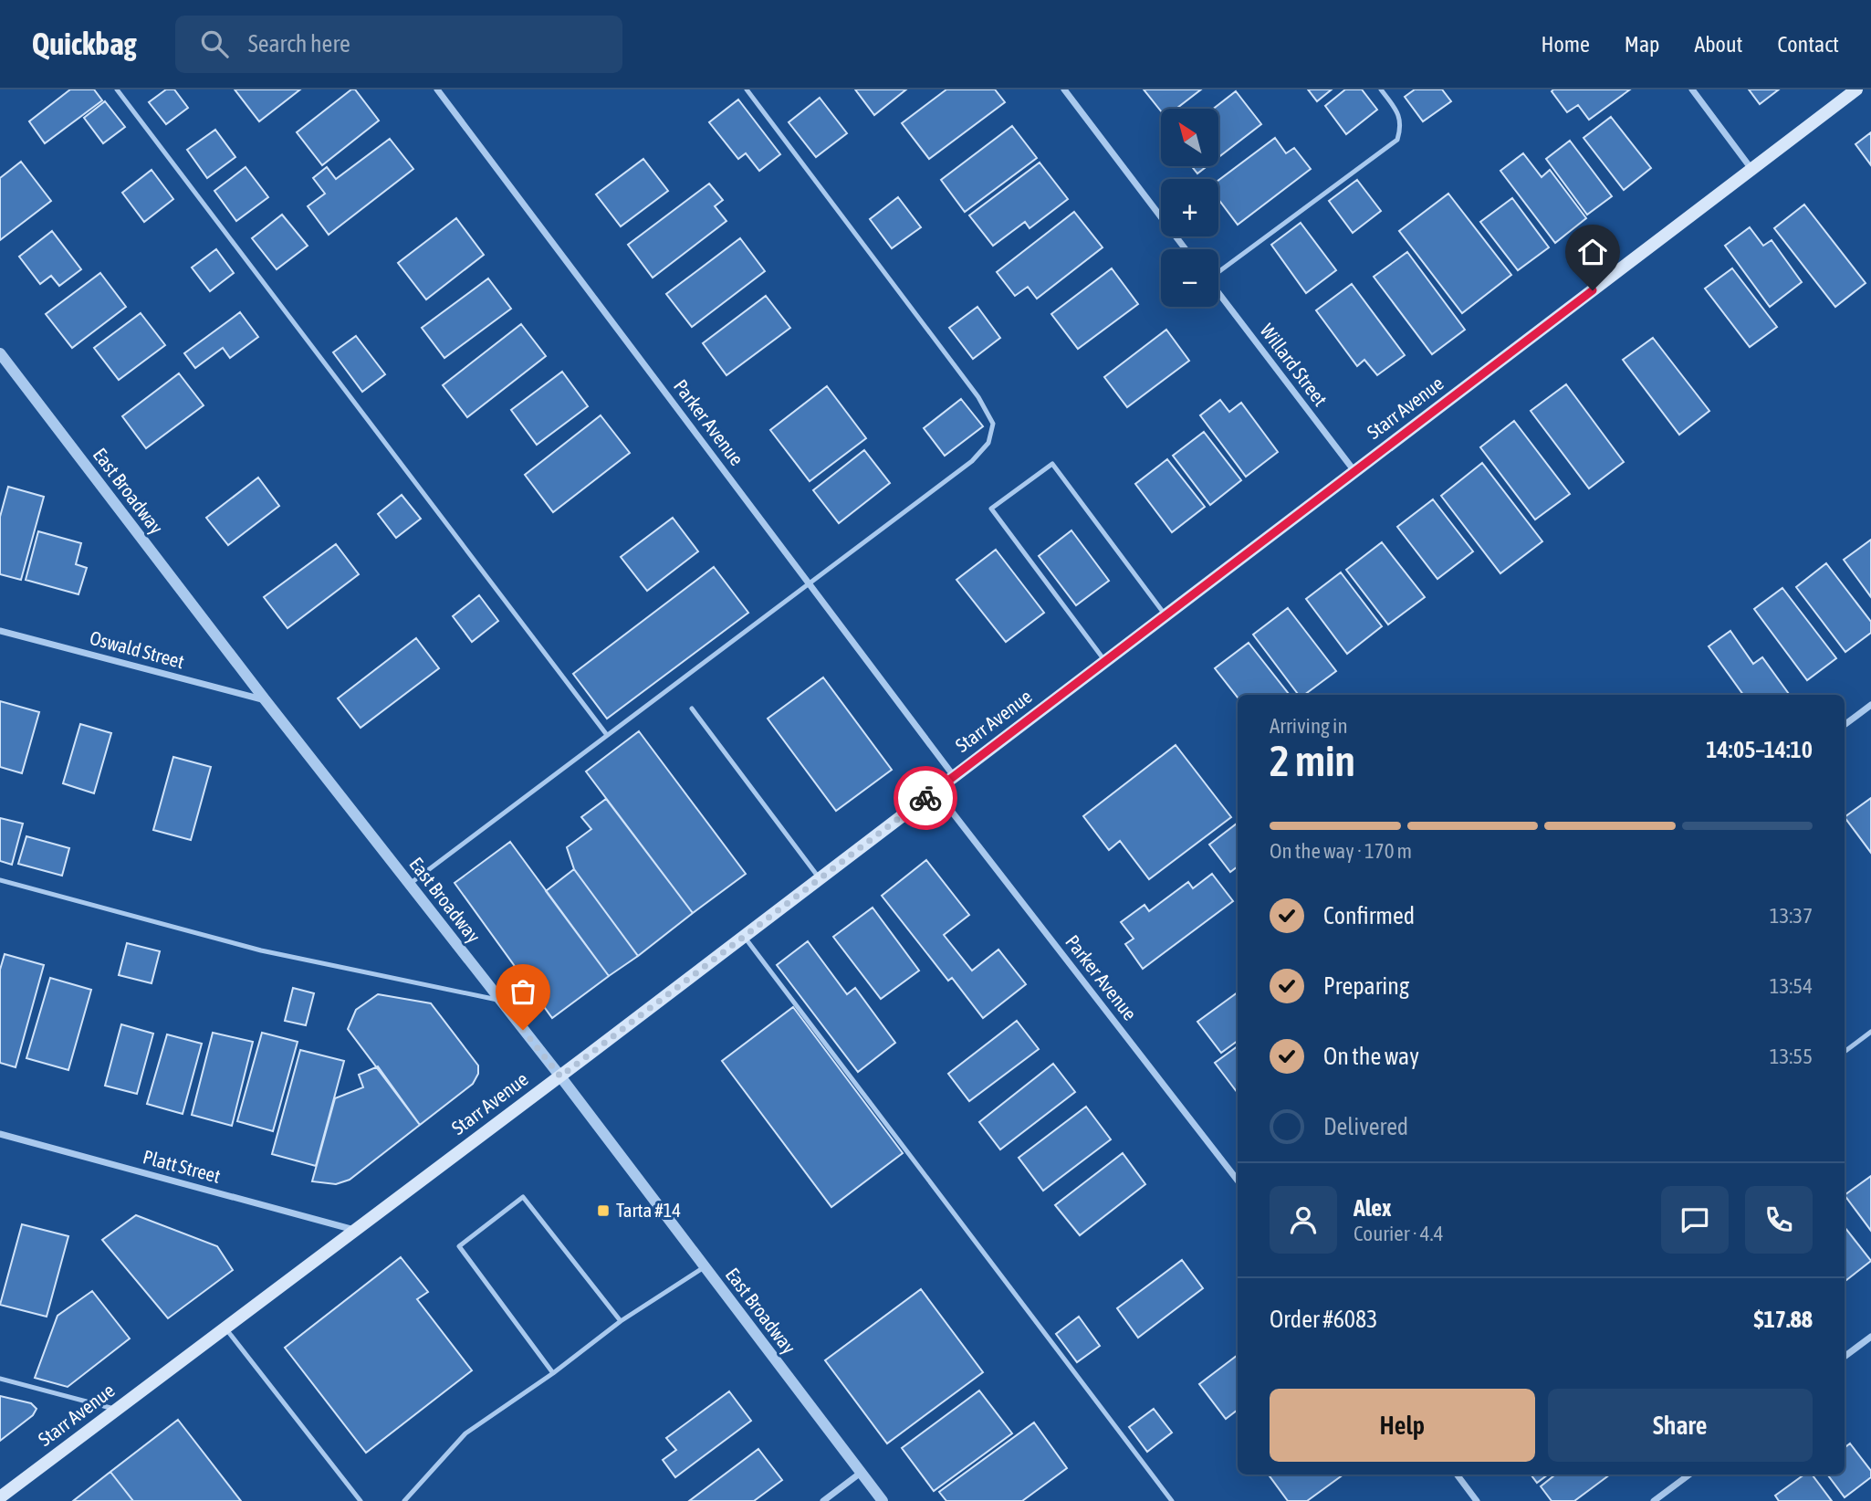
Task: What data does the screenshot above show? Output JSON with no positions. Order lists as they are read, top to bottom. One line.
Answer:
{"streets":{"main road":["Starr Avenue"],"street":["Willard Street","Parker Avenue","East Broadway","Oswald Street","Platt Street"]},"crossings":[["Willard Street","Starr Avenue"],["Starr Avenue","Parker Avenue"],["Starr Avenue","East Broadway"],["Starr Avenue","Platt Street"],["East Broadway","Oswald Street"]],"places":{"transit":["Tarta #14"]},"north":"top left","page":{"header":"Quickbag","search":"Search here","nav":["Home","Map","About","Contact"],"map_buttons":["+","−"],"heading":["2 min","Arriving in","14:05–14:10"],"panel":["Alex","Courier · 4.4","Order #6083","$17.88"],"bar":"On the way · 170 m","list":[["Confirmed","13:37"],["Preparing","13:54"],["On the way","13:55"],"Delivered"],"buttons":["Help","Share"]}}
